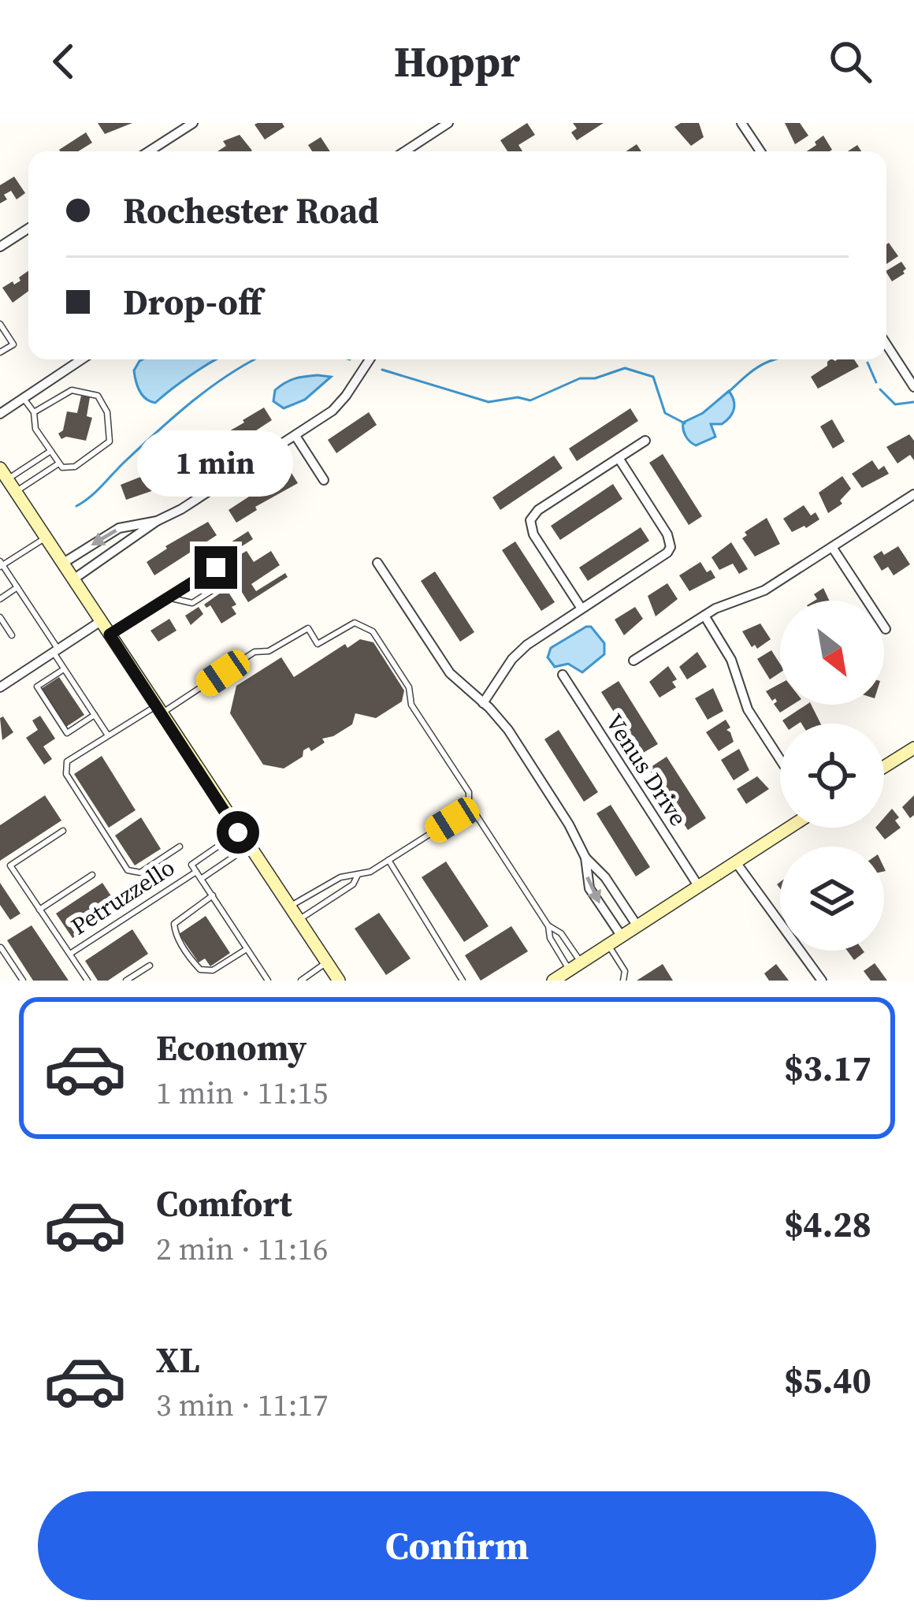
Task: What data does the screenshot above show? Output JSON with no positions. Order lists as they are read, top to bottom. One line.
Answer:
{"streets":{"street":["Venus Drive"],"lane":["Petruzzello"]},"north":"bottom right","page":{"header":"Hoppr","banner":["Rochester Road","Drop-off"],"bubble":"1 min","list":[{"name":"Economy","note":"1 min · 11:15","value":"$3.17"},{"name":"Comfort","note":"2 min · 11:16","value":"$4.28"},{"name":"XL","note":"3 min · 11:17","value":"$5.40"}],"buttons":"Confirm"}}
